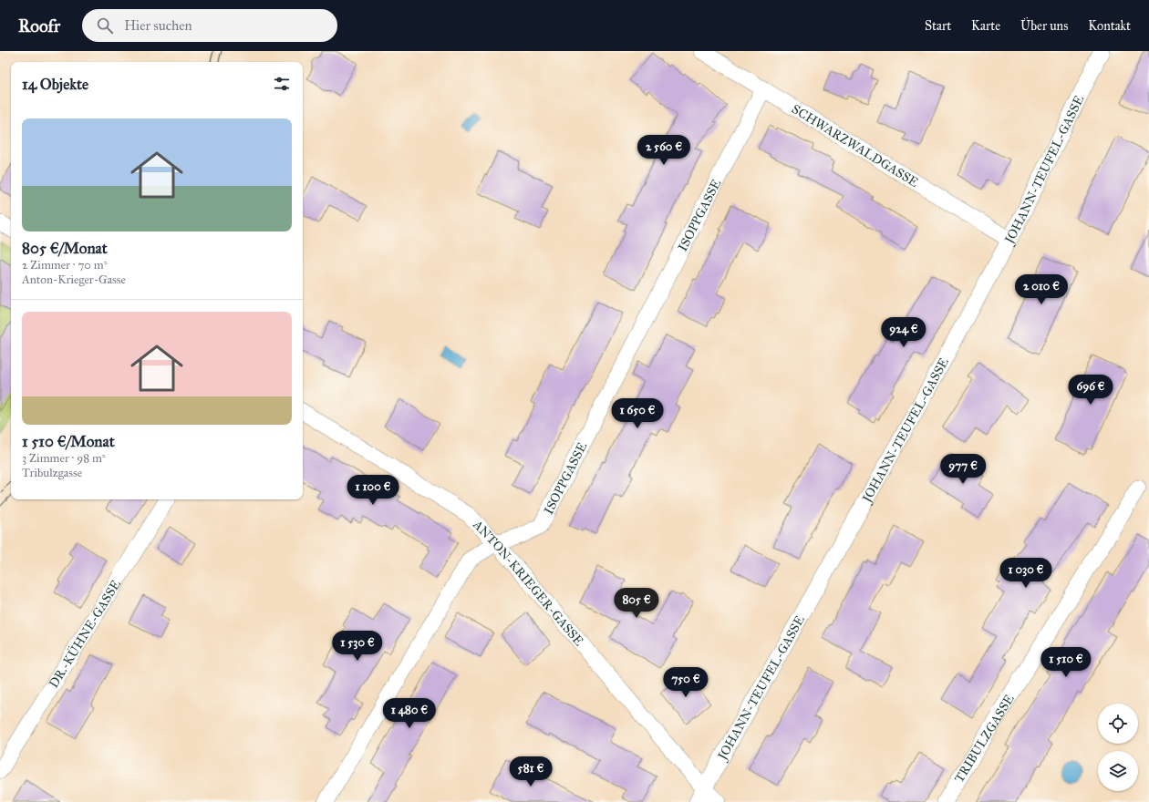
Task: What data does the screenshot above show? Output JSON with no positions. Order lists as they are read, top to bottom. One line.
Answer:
{"streets":{"street":["SCHWARZWALDGASSE","JOHANN-TEUFEL-GASSE","ISOPPGASSE","ANTON-KRIEGER-GASSE","DR.-KÜHNE-GASSE","TRIBULZGASSE"]},"crossings":[["SCHWARZWALDGASSE","JOHANN-TEUFEL-GASSE"],["SCHWARZWALDGASSE","ISOPPGASSE"],["JOHANN-TEUFEL-GASSE","ANTON-KRIEGER-GASSE"],["ISOPPGASSE","ANTON-KRIEGER-GASSE"]],"page":{"header":"Roofr","search":"Hier suchen","nav":["Start","Karte","Über uns","Kontakt"],"heading":"14 Objekte","list":[{"name":"805 €/Monat","note":"2 Zimmer · 70 m² · Anton-Krieger-Gasse"},{"name":"1 510 €/Monat","note":"3 Zimmer · 98 m² · Tribulzgasse"}],"price":["2 560 €","2 010 €","924 €","696 €","1 650 €","977 €","1 100 €","1 030 €","805 €","1 530 €","1 510 €","750 €","1 480 €","581 €"]}}
